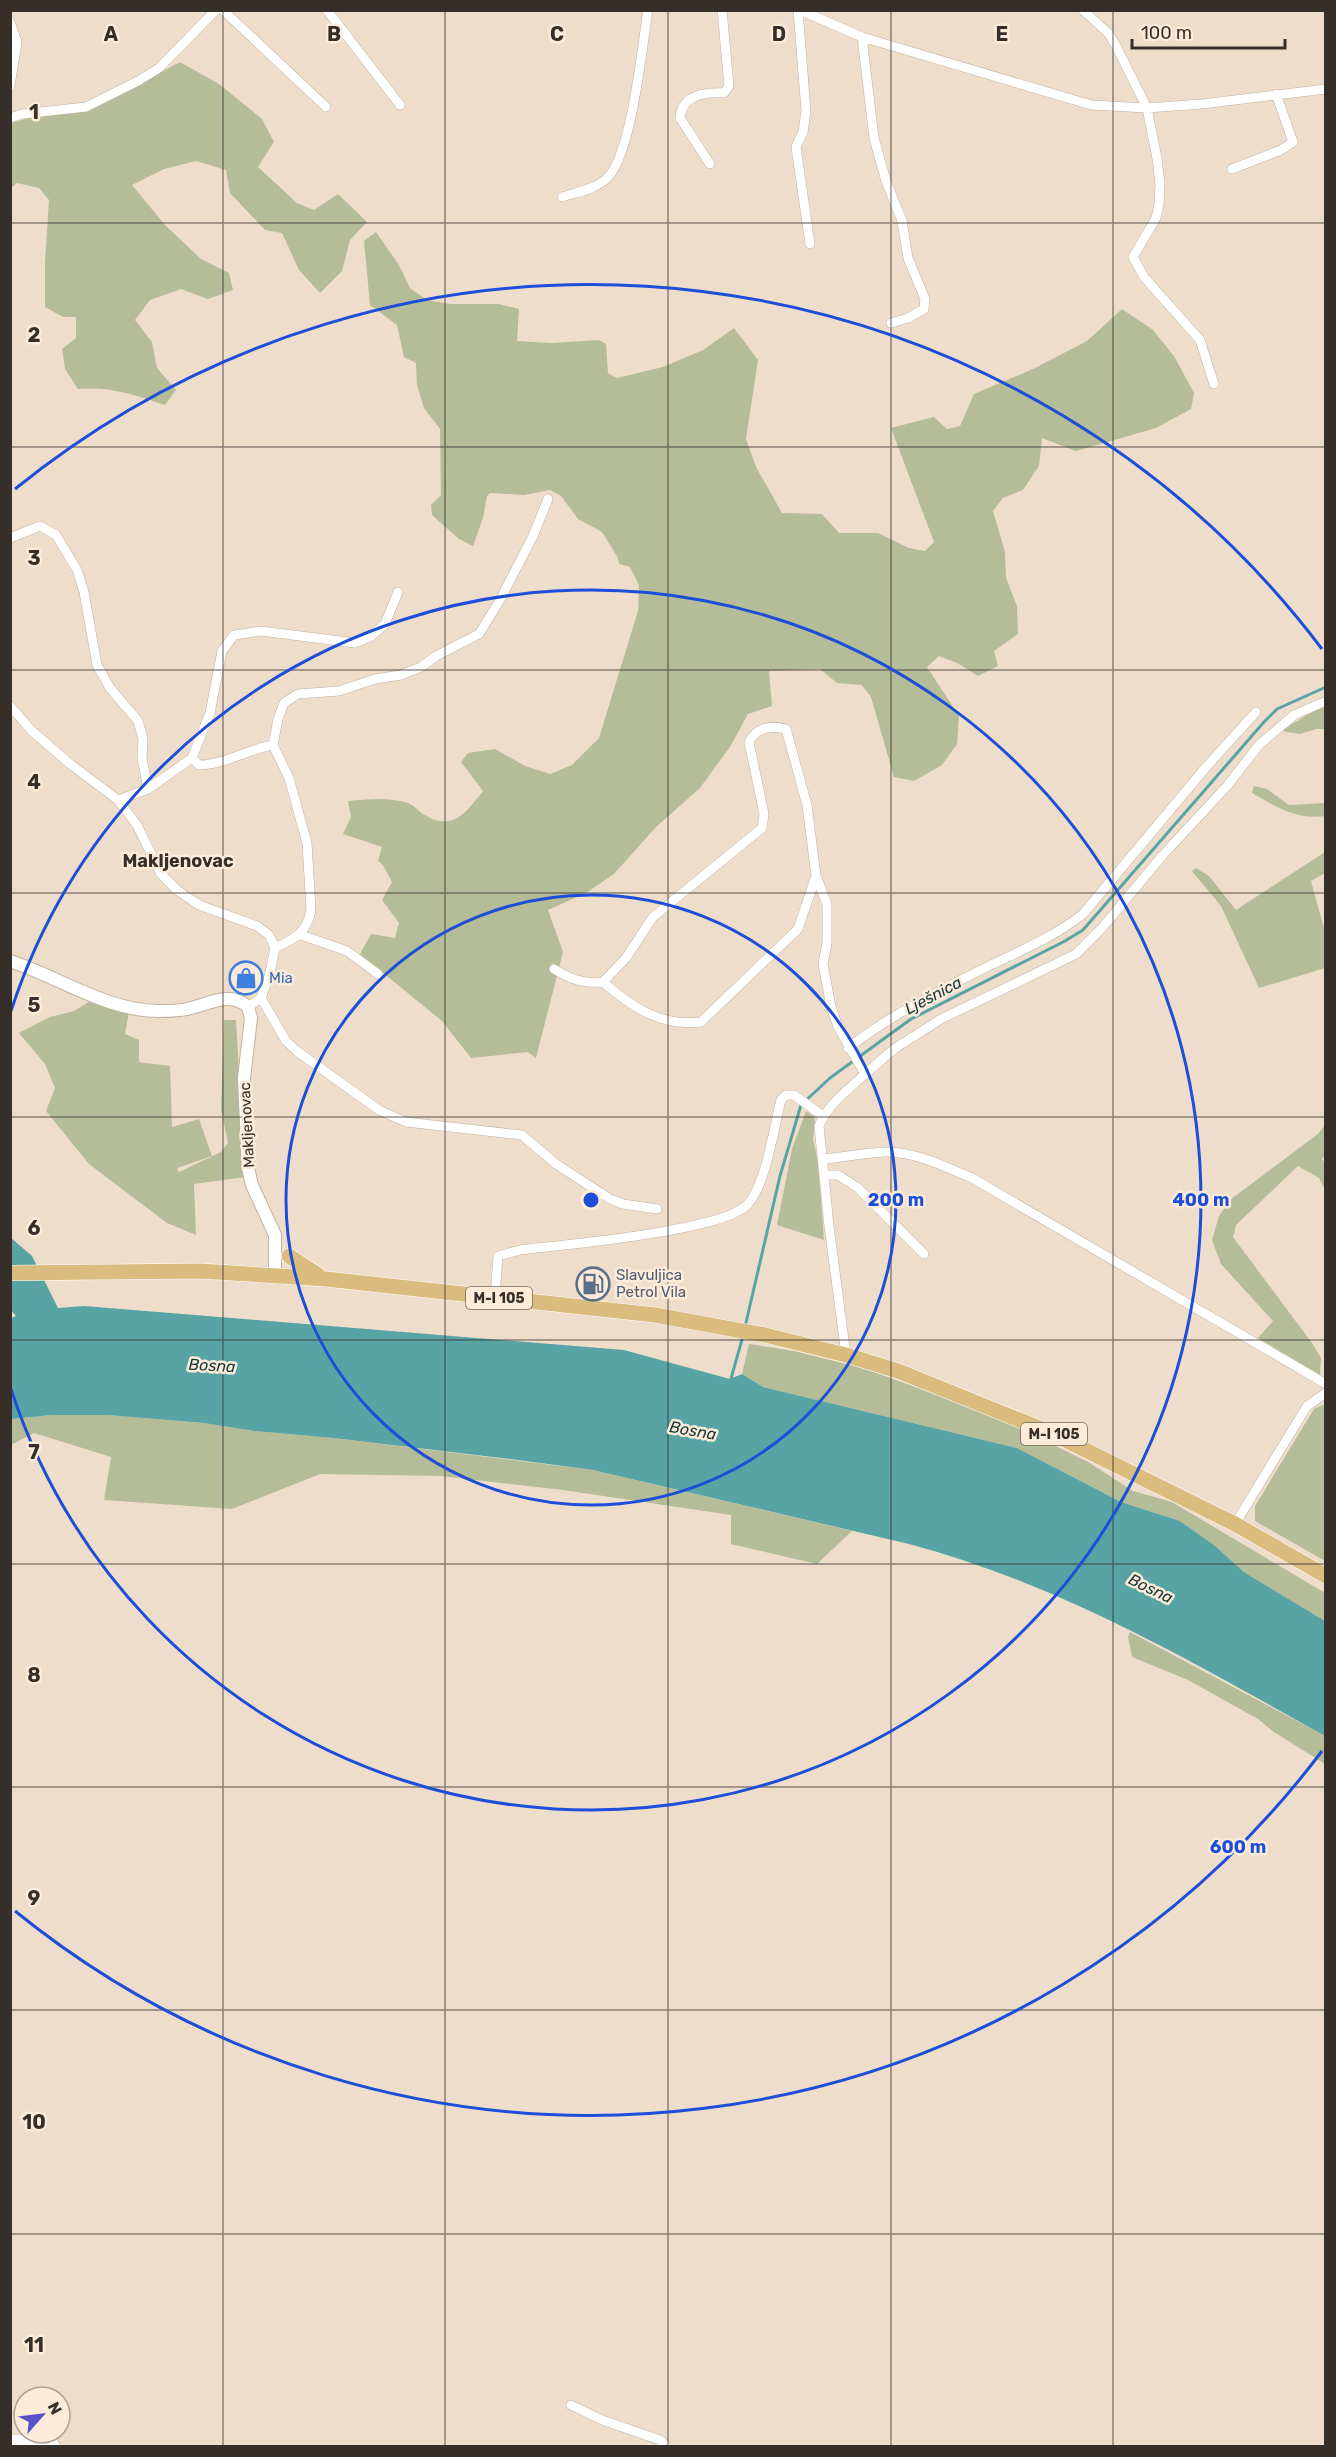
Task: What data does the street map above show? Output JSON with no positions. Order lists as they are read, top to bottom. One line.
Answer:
{"streets":{"main road":["M-I 105"],"street":["Makljenovac"]},"crossings":[["Makljenovac","M-I 105"]],"districts":["Makljenovac"],"water":["Lješnica","Bosna"],"places":{"shop":["Mia"],"fuel station":["Slavuljica Petrol Vila"]},"scale_bar":"100 m","north":"top right","grid":{"columns":["A","B","C","D","E"],"rows":["1","2","3","4","5","6","7","8","9","10","11"]},"rings":["200 m","400 m","600 m"]}
